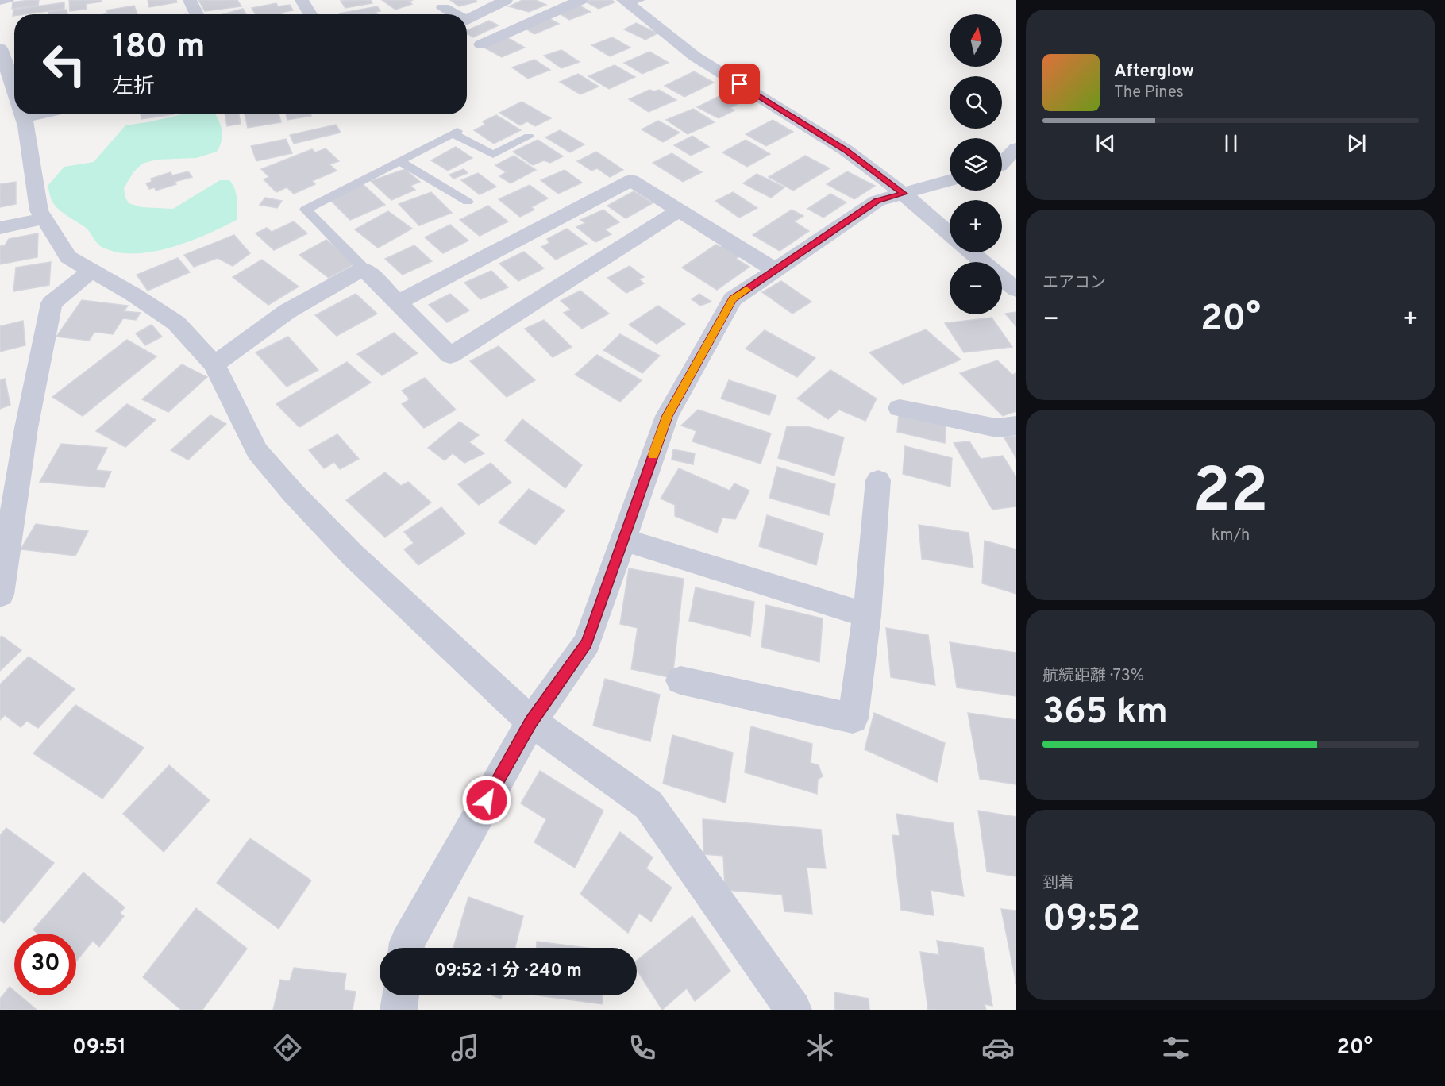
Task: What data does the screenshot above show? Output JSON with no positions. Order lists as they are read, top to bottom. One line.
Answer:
{"north":"top","page":{"map_buttons":["+","−"],"turn":["180 m","左折"],"song":["Afterglow","The Pines"],"tile":["エアコン",["22","km/h"],["航続距離 · 73%","365 km"],["到着","09:52"]],"heat":["−","20°","+"],"limit":"30","trip":"09:52 · 1 分 · 240 m","tabs":["09:51","20°"]}}
